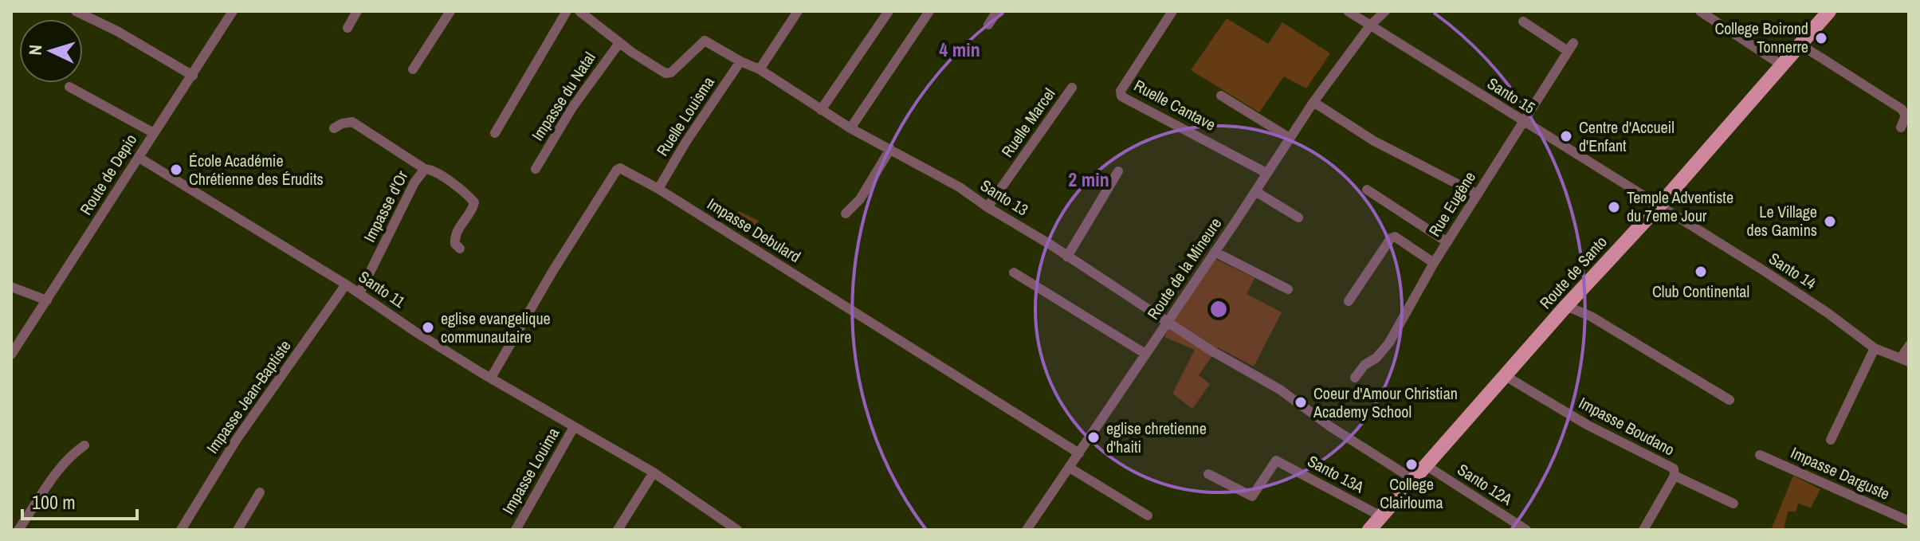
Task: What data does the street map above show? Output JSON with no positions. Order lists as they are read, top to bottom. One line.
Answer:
{"streets":{"main road":["Route de Santo"],"street":["Santo 15","Impasse du Natal","Ruelle Cantave","Ruelle Louisma","Ruelle Marcel","Route de Depio","Santo 13","Rue Eugène","Impasse d'Or","Impasse Debulard","Route de la Mineure","Santo 14","Santo 11","Impasse Jean-Baptiste","Impasse Boudano","Impasse Louima","Impasse Darguste","Santo 13A","Santo 12A"]},"crossings":[["Santo 15","Rue Eugène"],["Santo 15","Route de la Mineure"],["Santo 15","Santo 14"],["Santo 15","Route de Santo"],["Impasse du Natal","Santo 13"],["Ruelle Cantave","Route de la Mineure"],["Ruelle Louisma","Santo 13"],["Ruelle Louisma","Impasse Debulard"],["Ruelle Marcel","Santo 13"],["Route de Depio","Santo 11"],["Santo 13","Route de la Mineure"],["Santo 13","Route de Santo"],["Impasse d'Or","Santo 11"],["Impasse Debulard","Route de la Mineure"],["Impasse Debulard","Santo 11"],["Santo 14","Route de Santo"],["Route de Santo","Impasse Boudano"],["Route de Santo","Santo 13A"],["Route de Santo","Santo 12A"],["Santo 11","Impasse Jean-Baptiste"],["Santo 11","Impasse Louima"]],"places":["College Boirond Tonnerre","Centre d'Accueil d'Enfant","École Académie Chrétienne des Érudits","Temple Adventiste du 7eme Jour","Le Village des Gamins","Club Continental","eglise evangelique communautaire","Coeur d'Amour Christian Academy School","eglise chretienne d'haiti","College Clairlouma"],"scale_bar":"100 m","north":"left","rings":["4 min","2 min"]}
